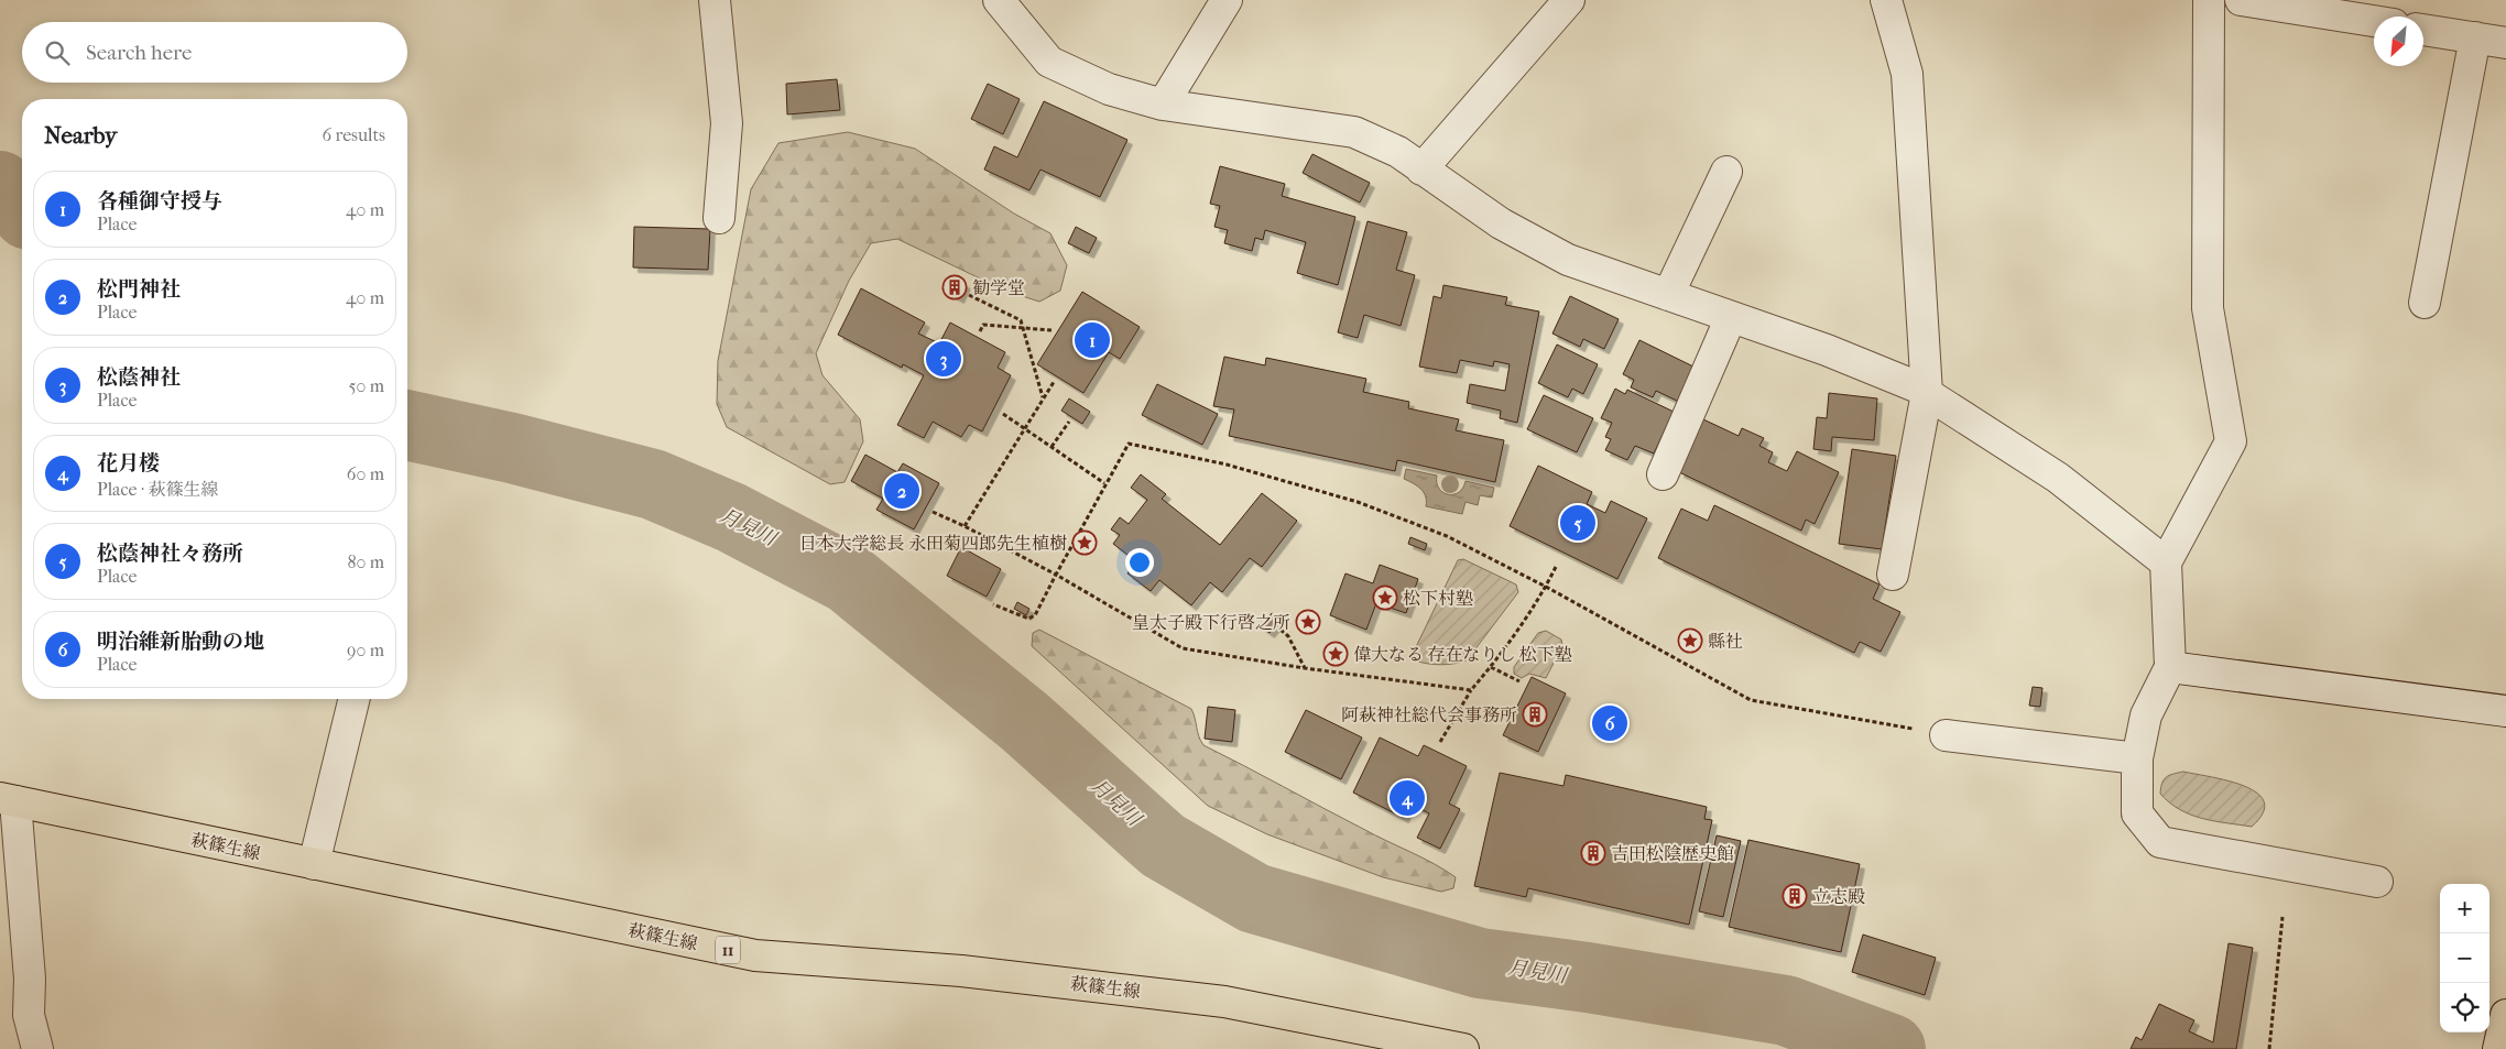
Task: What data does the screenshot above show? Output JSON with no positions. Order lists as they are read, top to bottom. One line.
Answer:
{"streets":{"main road":["萩篠生線","11"]},"water":["月見川"],"places":{"building":["勧学堂","阿萩神社総代会事務所","吉田松陰歴史館","立志殿"],"place":["日本大学総長 永田菊四郎先生植樹","松下村塾","皇太子殿下行啓之所","縣社","偉大なる 存在なりし 松下塾"]},"north":"bottom left","page":{"search":"Search here","heading":["Nearby","6 results"],"list":[{"mark":"1","name":"各種御守授与","note":"Place","value":"40 m"},{"mark":"2","name":"松門神社","note":"Place","value":"40 m"},{"mark":"3","name":"松蔭神社","note":"Place","value":"50 m"},{"mark":"4","name":"花月楼","note":"Place · 萩篠生線","value":"60 m"},{"mark":"5","name":"松蔭神社々務所","note":"Place","value":"80 m"},{"mark":"6","name":"明治維新胎動の地","note":"Place","value":"90 m"}],"pins":["1","3","2","5","6","4"],"map_buttons":["+","−"]}}
